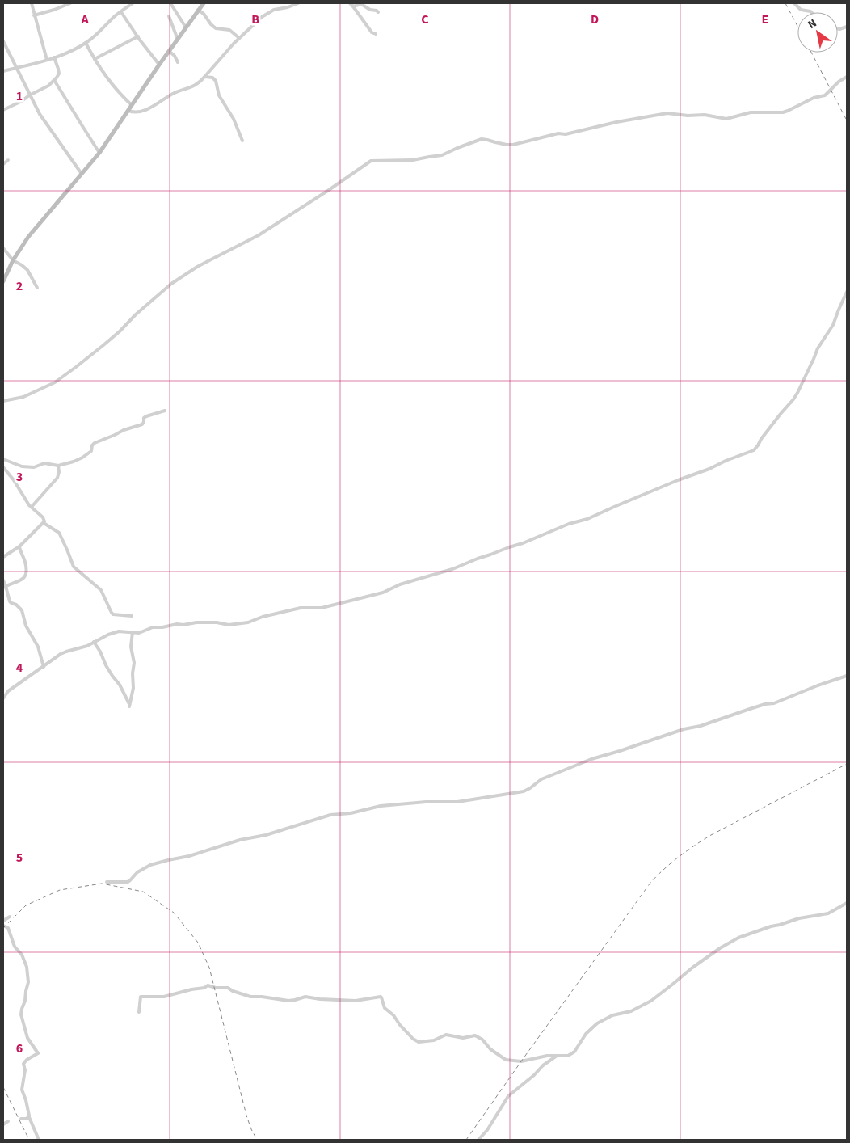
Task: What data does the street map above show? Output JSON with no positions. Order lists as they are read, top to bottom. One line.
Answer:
{"north":"top left","grid":{"columns":["A","B","C","D","E"],"rows":["1","2","3","4","5","6"]}}
